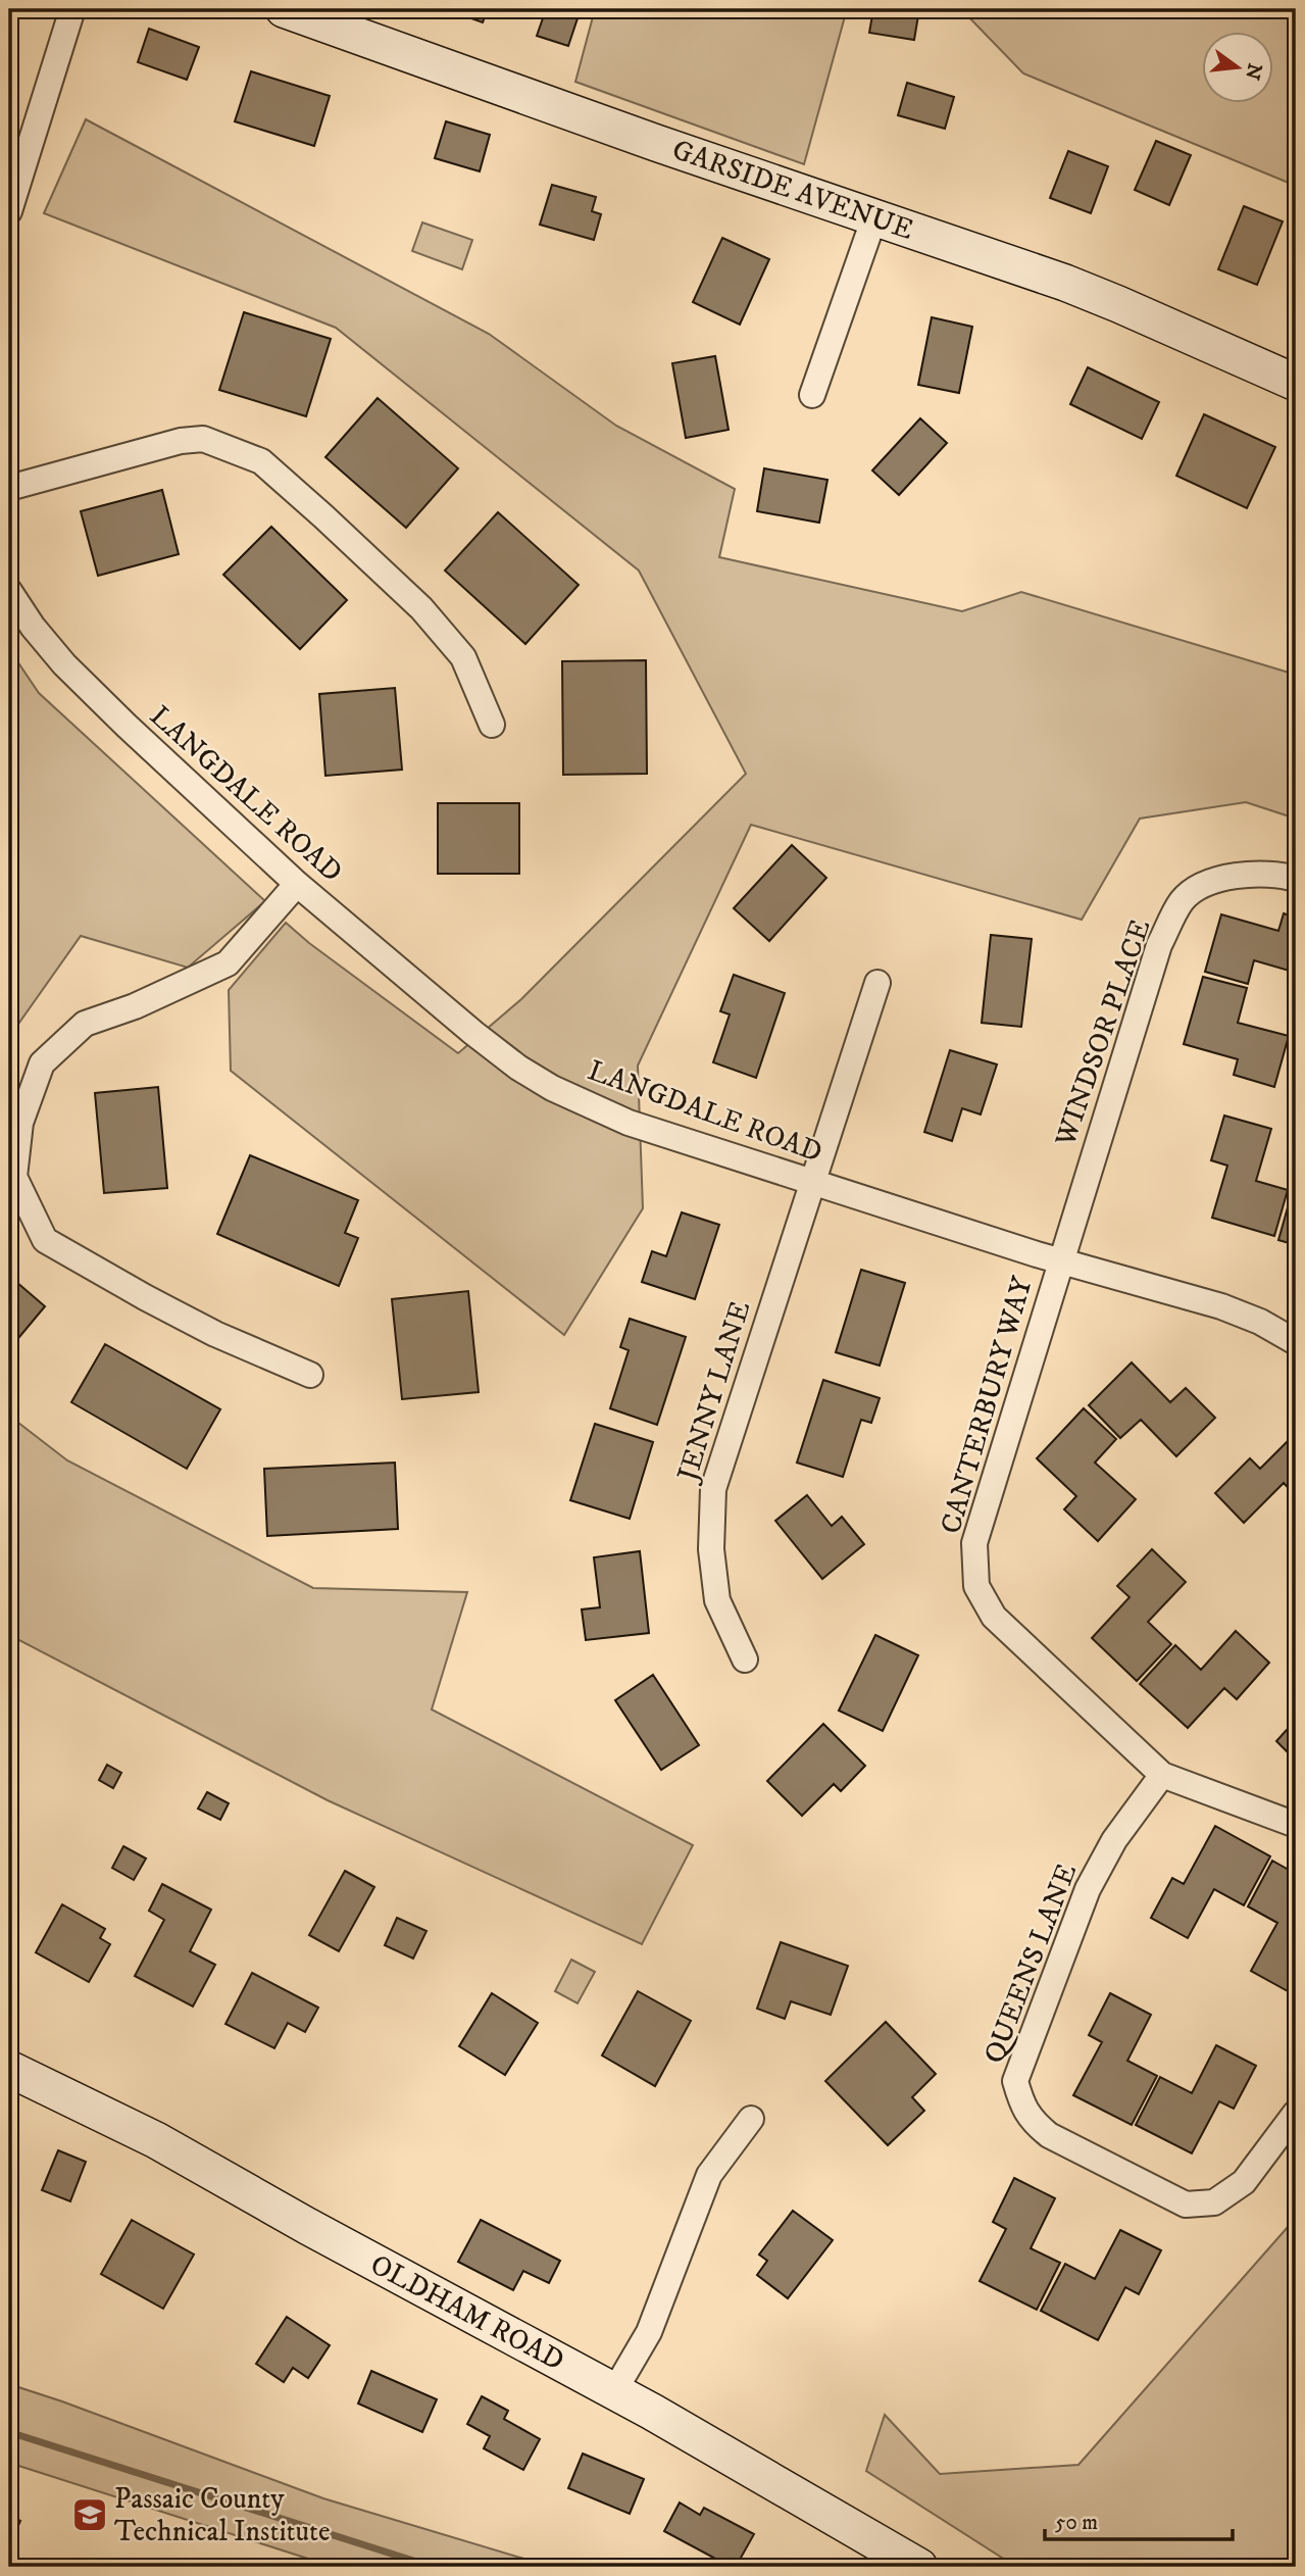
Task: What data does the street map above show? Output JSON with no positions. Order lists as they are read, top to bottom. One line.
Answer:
{"streets":{"street":["GARSIDE AVENUE","LANGDALE ROAD","WINDSOR PLACE","JENNY LANE","CANTERBURY WAY","QUEENS LANE","OLDHAM ROAD"]},"crossings":[["LANGDALE ROAD","WINDSOR PLACE"],["LANGDALE ROAD","JENNY LANE"],["LANGDALE ROAD","CANTERBURY WAY"],["WINDSOR PLACE","CANTERBURY WAY"],["CANTERBURY WAY","QUEENS LANE"]],"places":{"school or university":["Passaic County Technical Institute"]},"scale_bar":"50 m","north":"right"}
